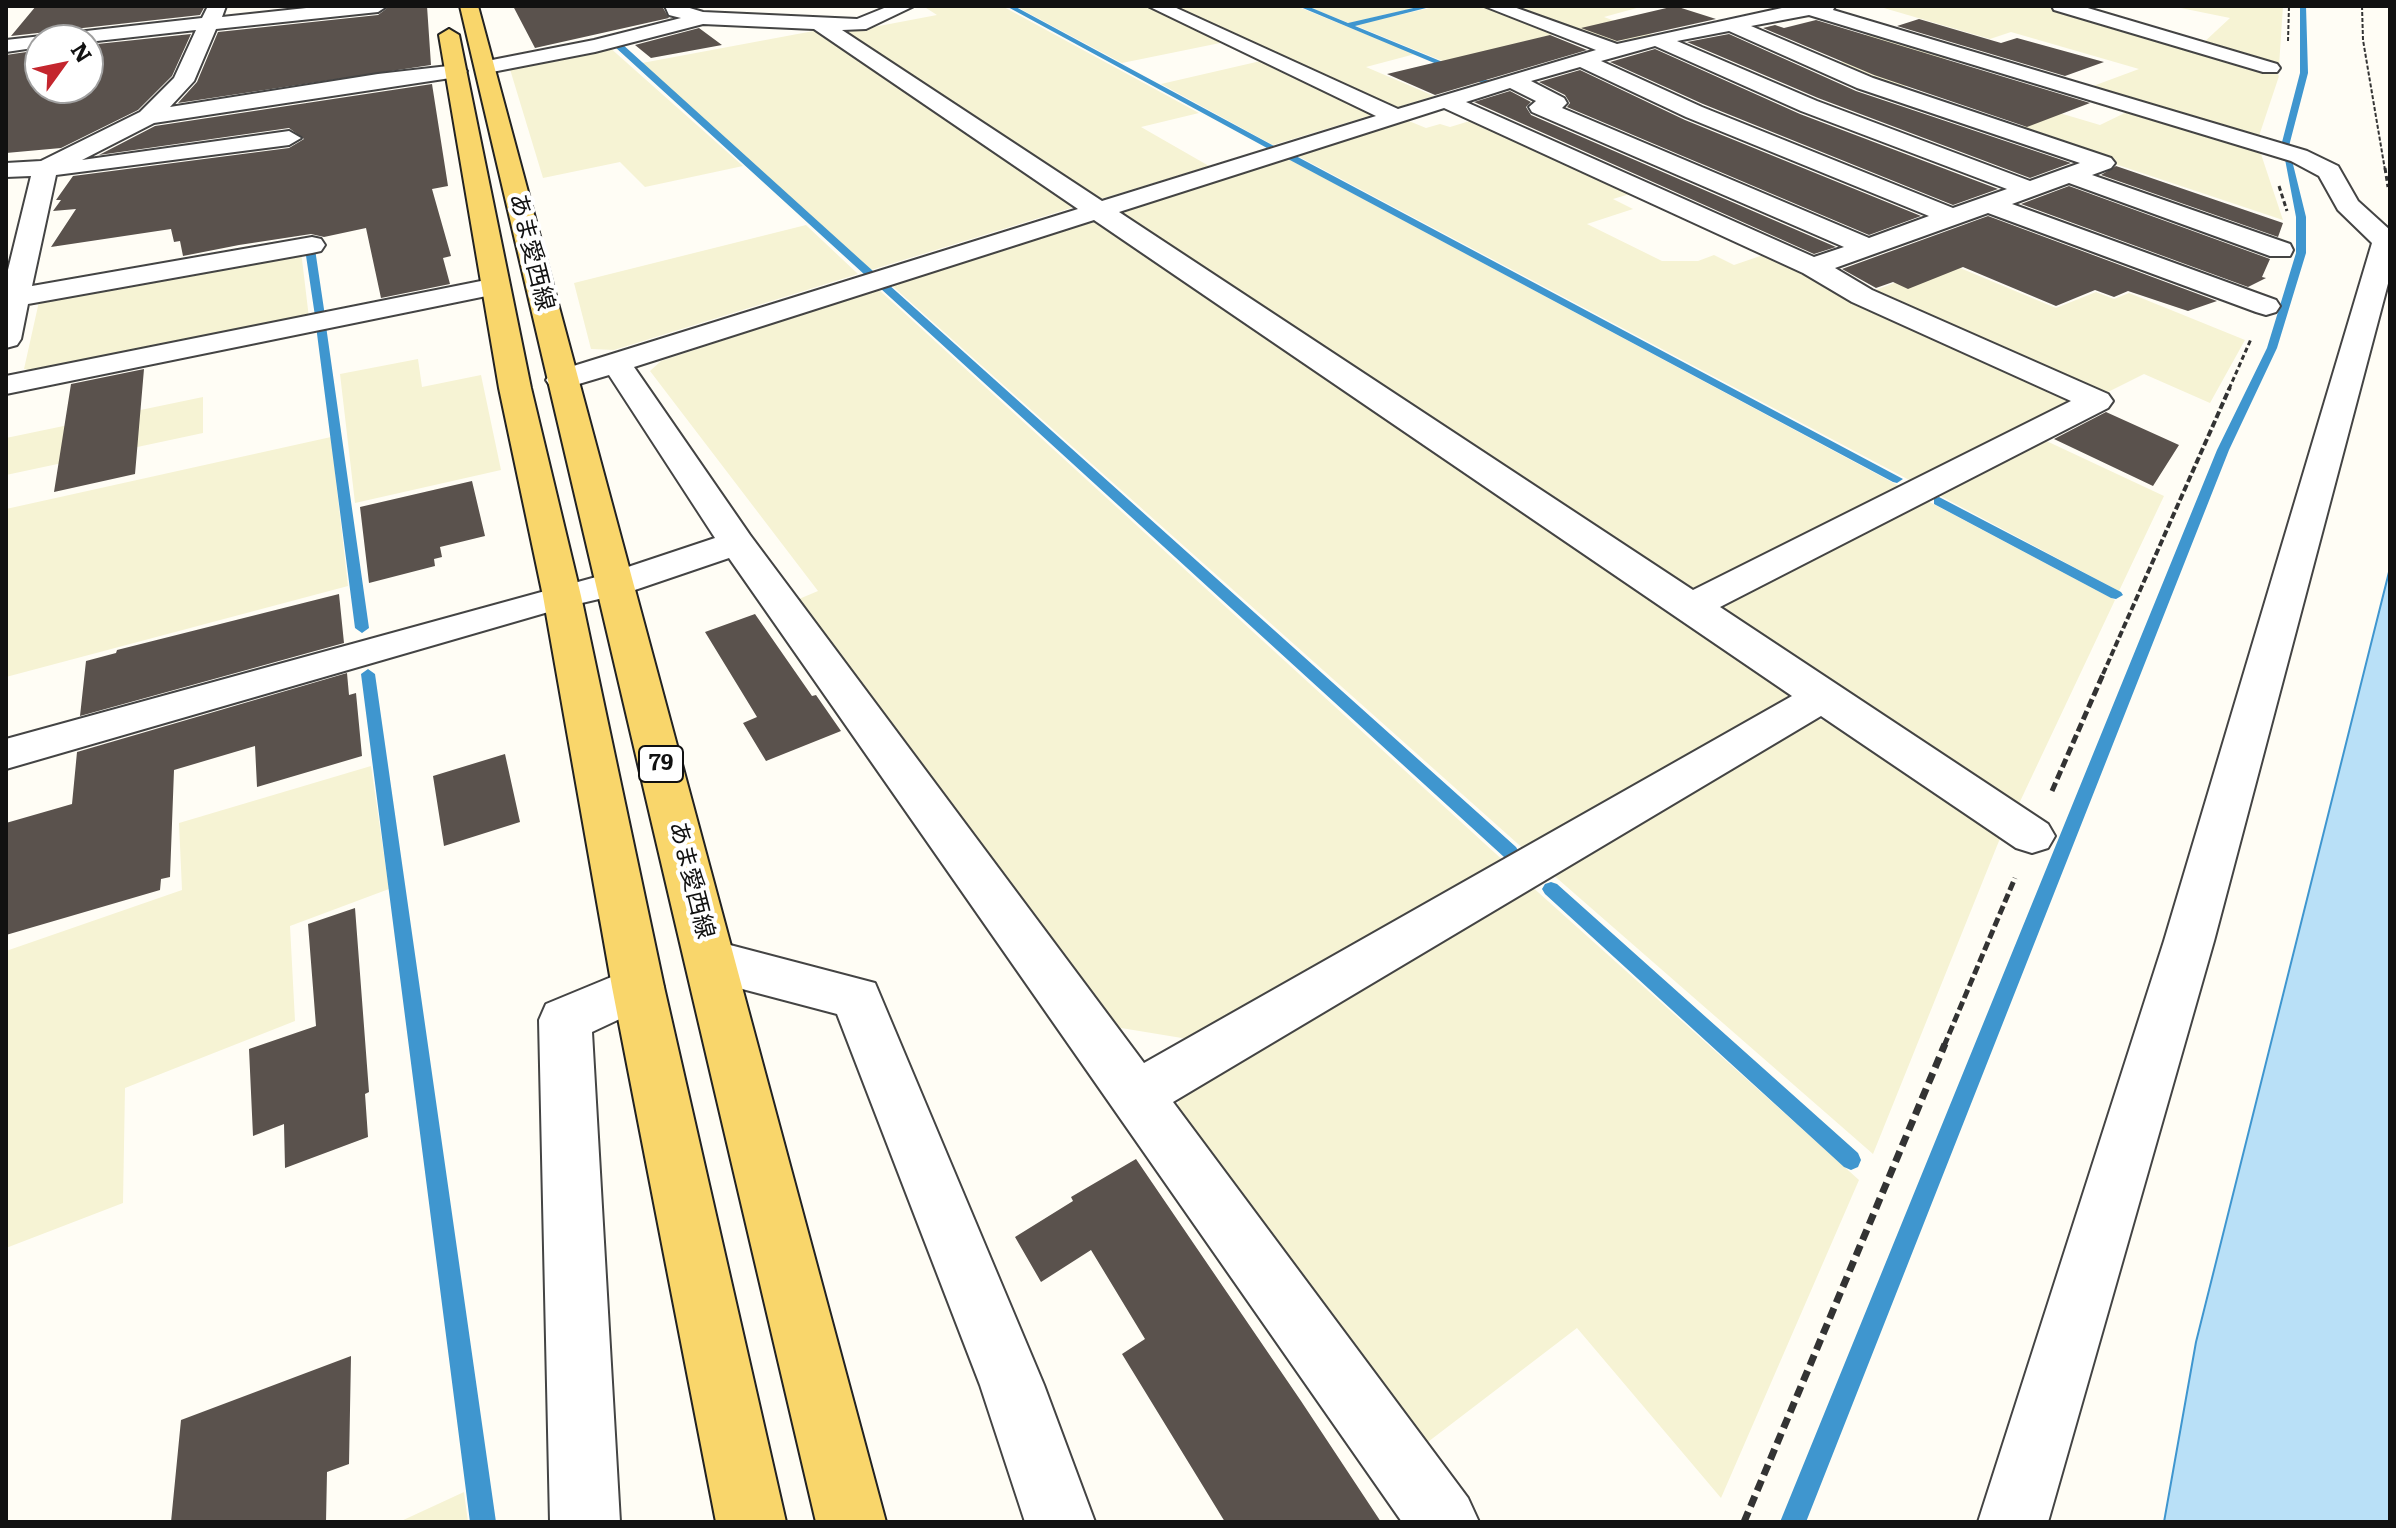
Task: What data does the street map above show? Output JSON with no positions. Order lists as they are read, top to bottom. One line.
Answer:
{"streets":{"main road":["あま愛西線","79"]},"north":"top right"}
